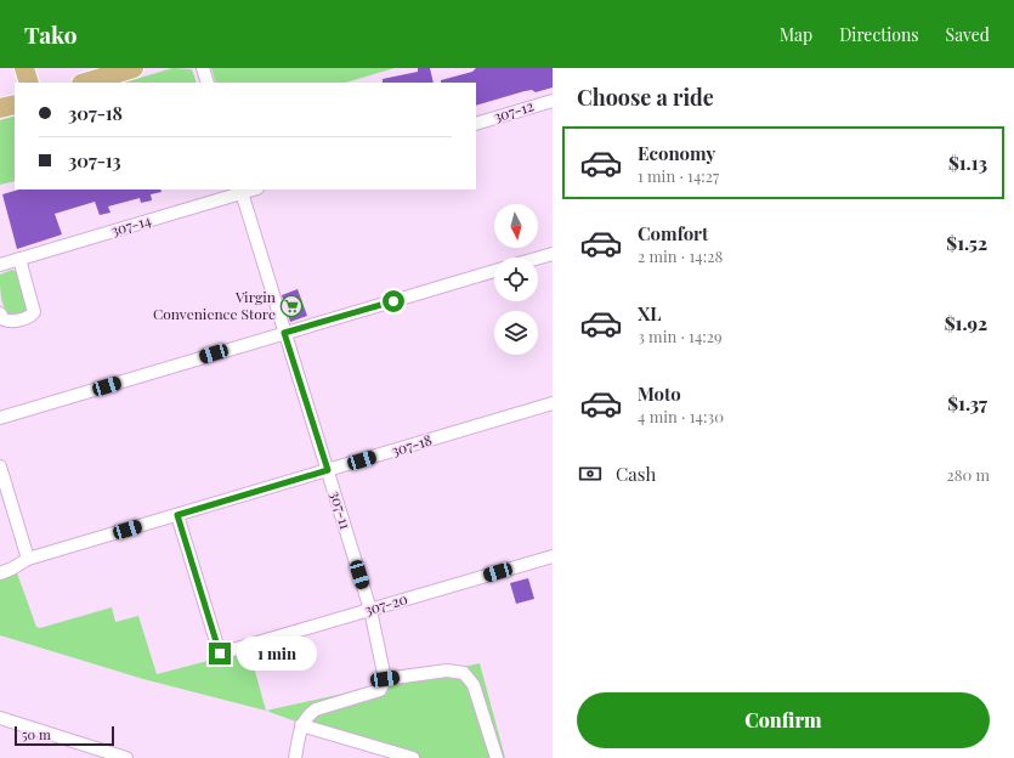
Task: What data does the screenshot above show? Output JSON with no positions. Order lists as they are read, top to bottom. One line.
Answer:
{"streets":{"street":["307-12","307-14","307-18","307-11","307-20"]},"crossings":[["307-14","307-11"],["307-18","307-11"],["307-18","307-20"],["307-11","307-20"]],"places":{"supermarket":["Virgin Convenience Store"]},"scale_bar":"50 m","north":"bottom","page":{"header":"Tako","nav":["Map","Directions","Saved"],"heading":"Choose a ride","banner":["307-18","307-13"],"list":[{"name":"Economy","note":"1 min · 14:27","value":"$1.13"},{"name":"Comfort","note":"2 min · 14:28","value":"$1.52"},{"name":"XL","note":"3 min · 14:29","value":"$1.92"},{"name":"Moto","note":"4 min · 14:30","value":"$1.37"}],"pay":["Cash","280 m"],"bubble":"1 min","buttons":"Confirm","scale":"50 m"}}
